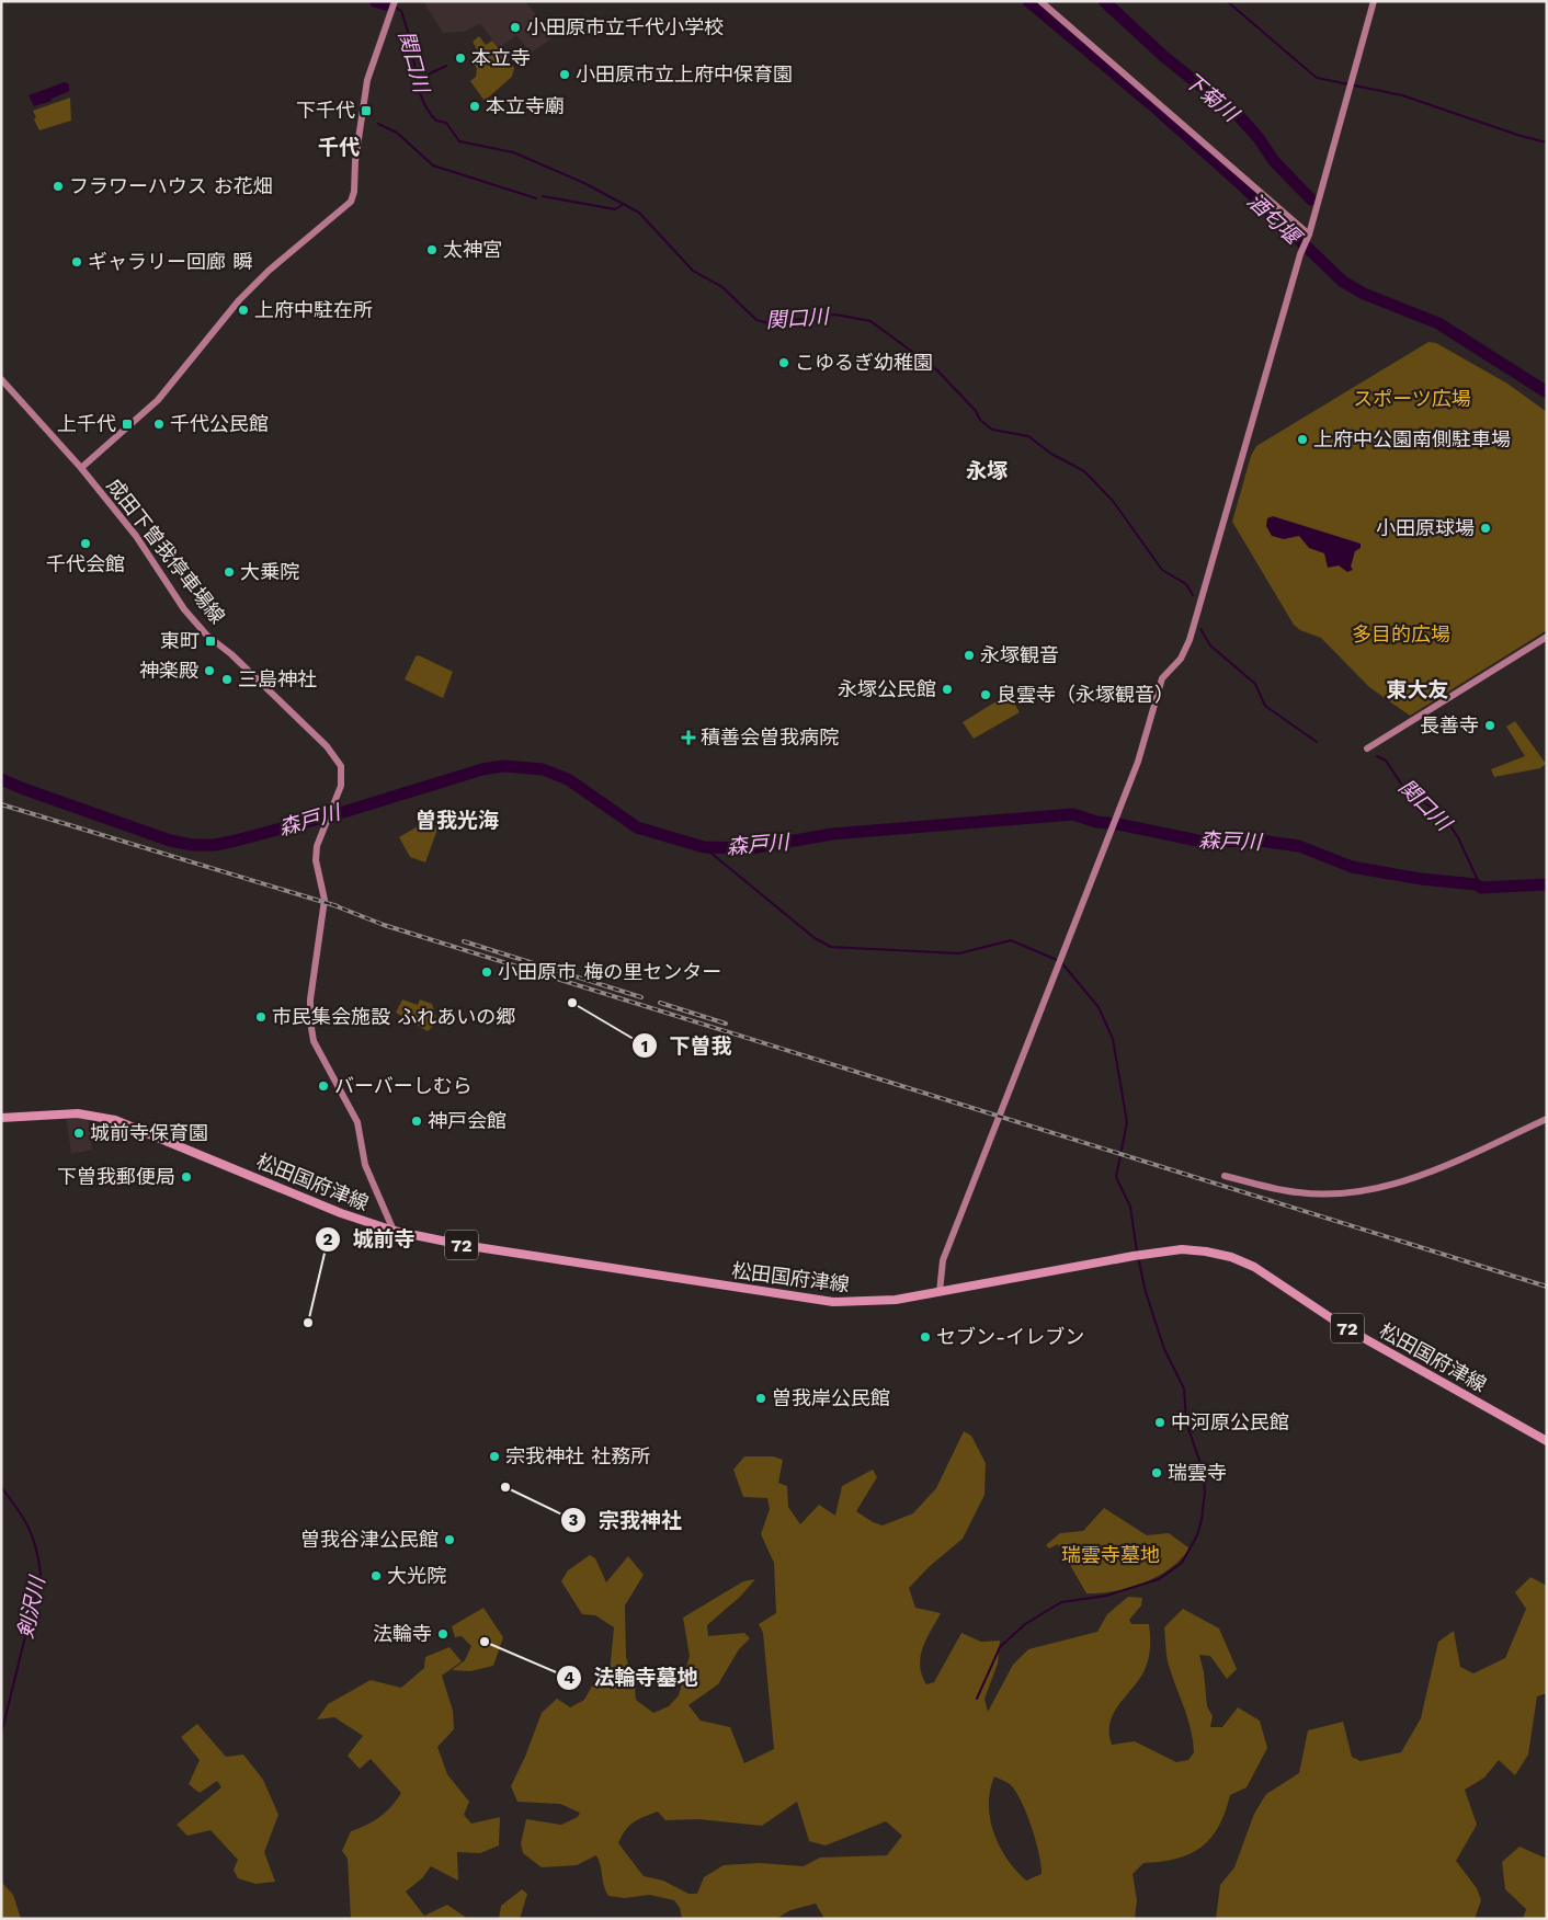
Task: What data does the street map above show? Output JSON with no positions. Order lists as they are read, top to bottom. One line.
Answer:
{"streets":{"main road":["松田国府津線","72"],"street":["成田下曽我停車場線"]},"crossings":[["成田下曽我停車場線","松田国府津線"]],"districts":["千代","永塚","東大友","曽我光海"],"water":["関口川","下菊川","酒匂堰","森戸川","剣沢川"],"parks":["スポーツ広場","多目的広場","瑞雲寺墓地"],"places":{"other":["小田原市立千代小学校","本立寺","小田原市立上府中保育園","本立寺廟","フラワーハウス お花畑","太神宮","ギャラリー回廊 瞬","上府中駐在所","こゆるぎ幼稚園","千代公民館","上府中公園南側駐車場","小田原球場","千代会館","大乗院","永塚観音","神楽殿","三島神社","永塚公民館","良雲寺（永塚観音）","長善寺","小田原市 梅の里センター","下曽我","市民集会施設 ふれあいの郷","バーバーしむら","神戸会館","城前寺保育園","下曽我郵便局","城前寺","セブン-イレブン","曽我岸公民館","中河原公民館","宗我神社 社務所","瑞雲寺","宗我神社","曽我谷津公民館","大光院","法輪寺","法輪寺墓地"],"transit":["下千代","上千代","東町"],"health":["積善会曽我病院"]}}
